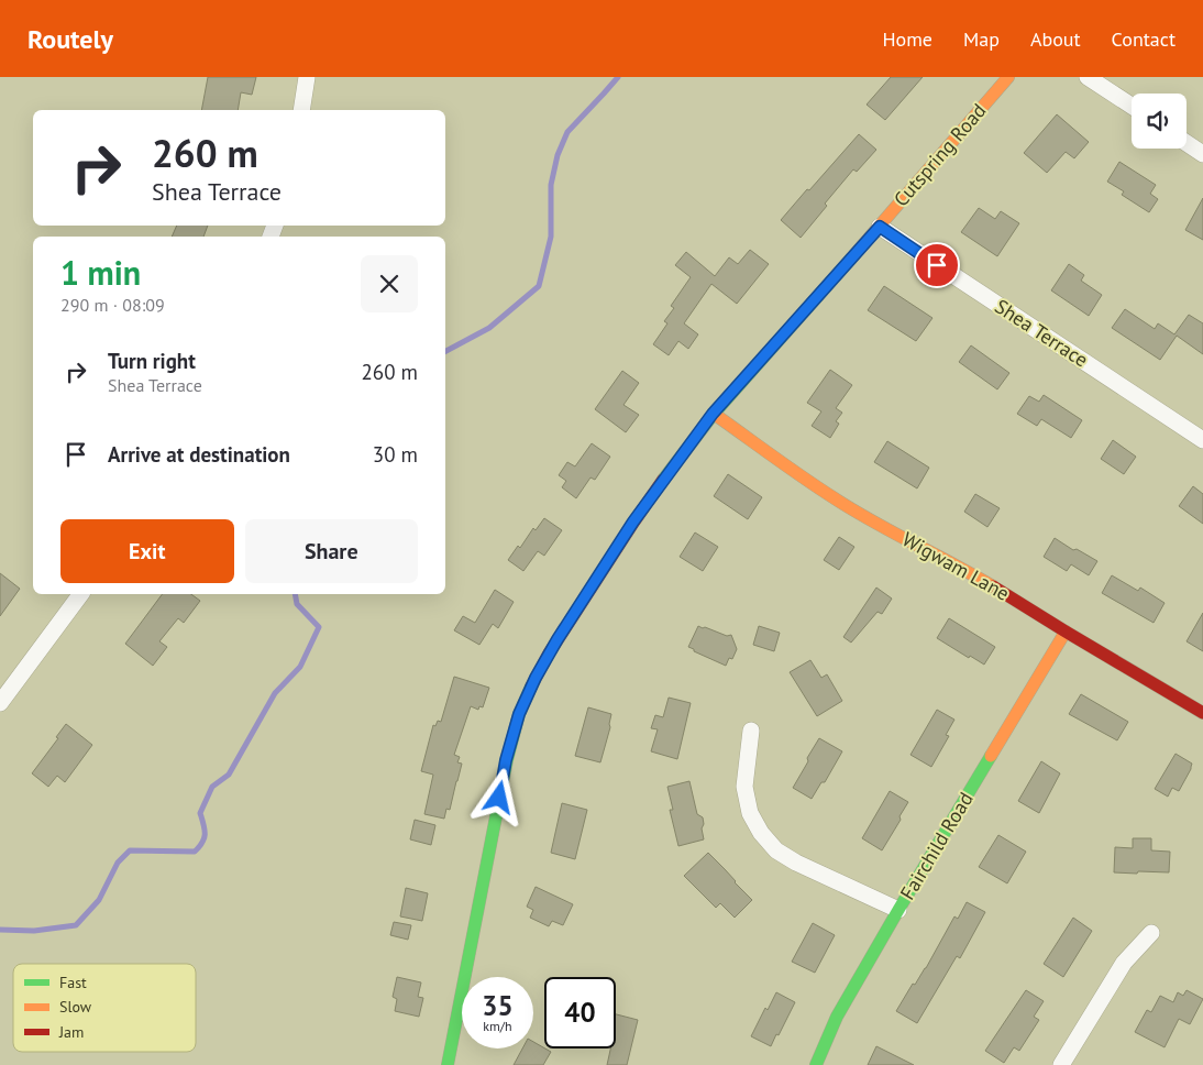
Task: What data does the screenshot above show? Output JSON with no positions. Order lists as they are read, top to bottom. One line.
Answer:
{"streets":{"street":["Cutspring Road","Shea Terrace","Wigwam Lane","Fairchild Road"]},"crossings":[["Cutspring Road","Shea Terrace"],["Cutspring Road","Wigwam Lane"],["Wigwam Lane","Fairchild Road"]],"legend":["Fast","Slow","Jam"],"page":{"header":"Routely","nav":["Home","Map","About","Contact"],"turn":["260 m","Shea Terrace"],"heading":["1 min","290 m · 08:09"],"list":[{"name":"Turn right","note":"Shea Terrace","value":"260 m"},{"name":"Arrive at destination","value":"30 m"}],"buttons":["Exit","Share"],"speed":"35 km/h","limit":"40"}}
